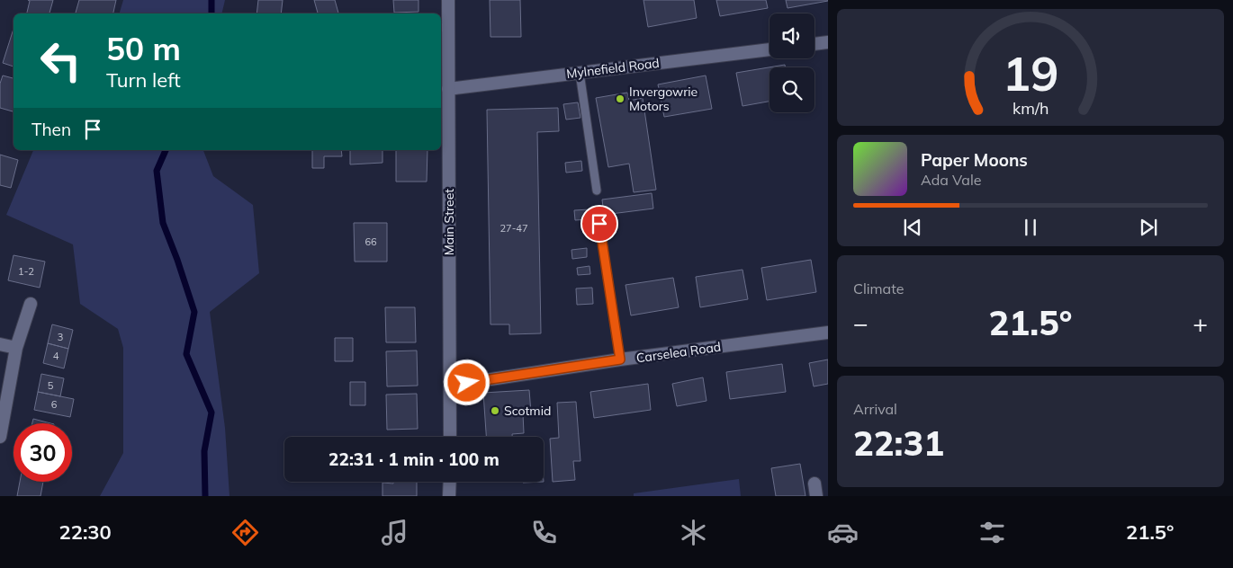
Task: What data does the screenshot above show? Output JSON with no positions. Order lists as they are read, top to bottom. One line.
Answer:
{"streets":{"street":["Mylnefield Road","Main Street","Carselea Road"]},"crossings":[["Mylnefield Road","Main Street"],["Main Street","Carselea Road"]],"places":["Invergowrie Motors","Scotmid"],"house_numbers":["27-47","66","1-2","3","4","5","6"],"page":{"turn":["50 m","Turn left"],"then":"Then","song":["Paper Moons","Ada Vale"],"tile":["Climate",["Arrival","22:31"]],"heat":["−","21.5°","+"],"limit":"30","trip":"22:31 · 1 min · 100 m","tabs":["22:30","21.5°"],"gauge":["19","km/h"]}}
